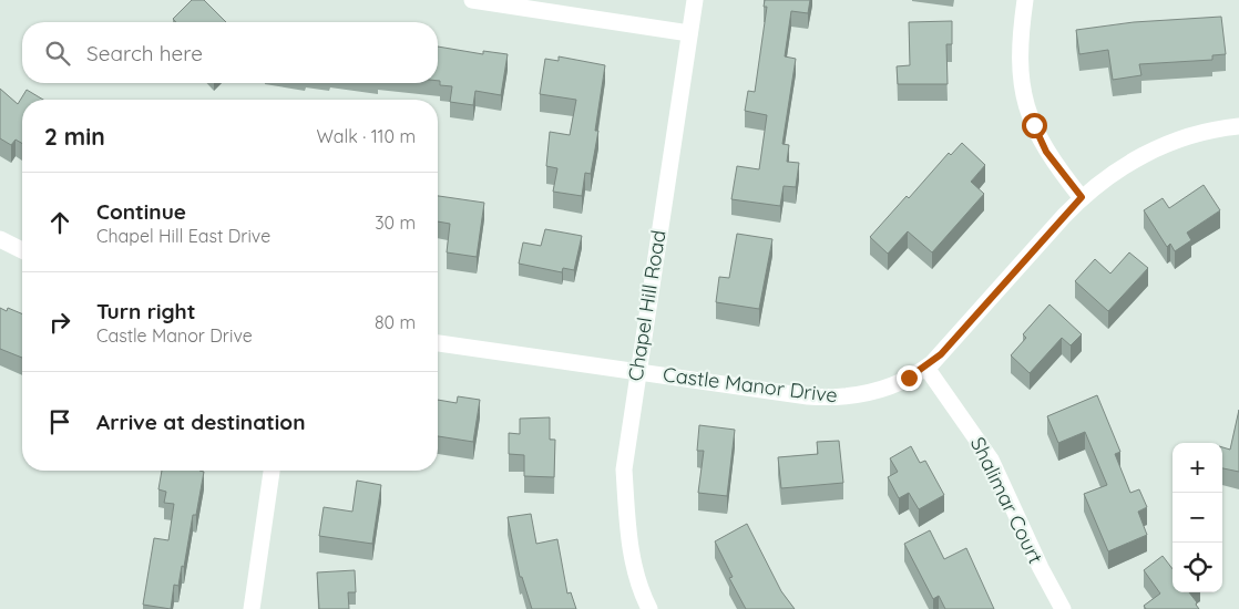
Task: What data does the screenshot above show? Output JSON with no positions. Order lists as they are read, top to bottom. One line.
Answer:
{"streets":{"street":["Chapel Hill Road","Castle Manor Drive","Shalimar Court"]},"crossings":[["Chapel Hill Road","Castle Manor Drive"],["Castle Manor Drive","Shalimar Court"]],"page":{"search":"Search here","heading":["2 min","Walk · 110 m"],"list":[["Continue","Chapel Hill East Drive","30 m"],["Turn right","Castle Manor Drive","80 m"],"Arrive at destination"],"map_buttons":["+","−"]}}
